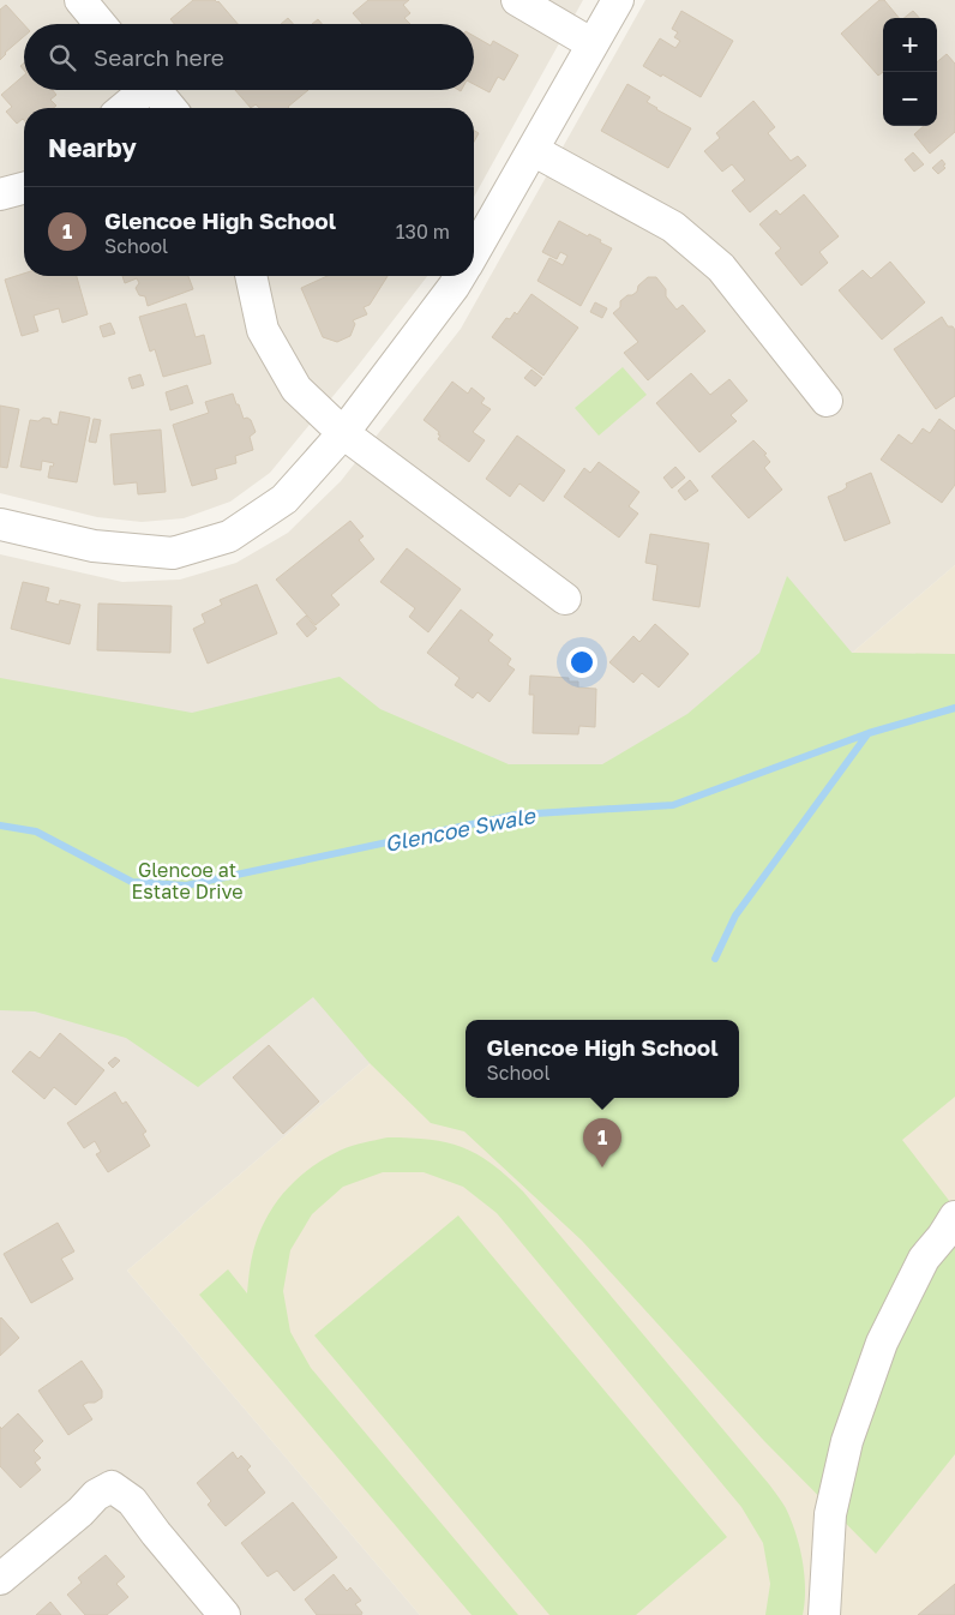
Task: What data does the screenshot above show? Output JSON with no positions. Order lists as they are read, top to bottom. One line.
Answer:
{"water":["Glencoe Swale"],"parks":["Glencoe at Estate Drive"],"page":{"map_buttons":["+","−"],"search":"Search here","heading":"Nearby","list":[{"mark":"1","name":"Glencoe High School","note":"School","value":"130 m"}],"popup":["Glencoe High School","School"],"pins":"1"}}
